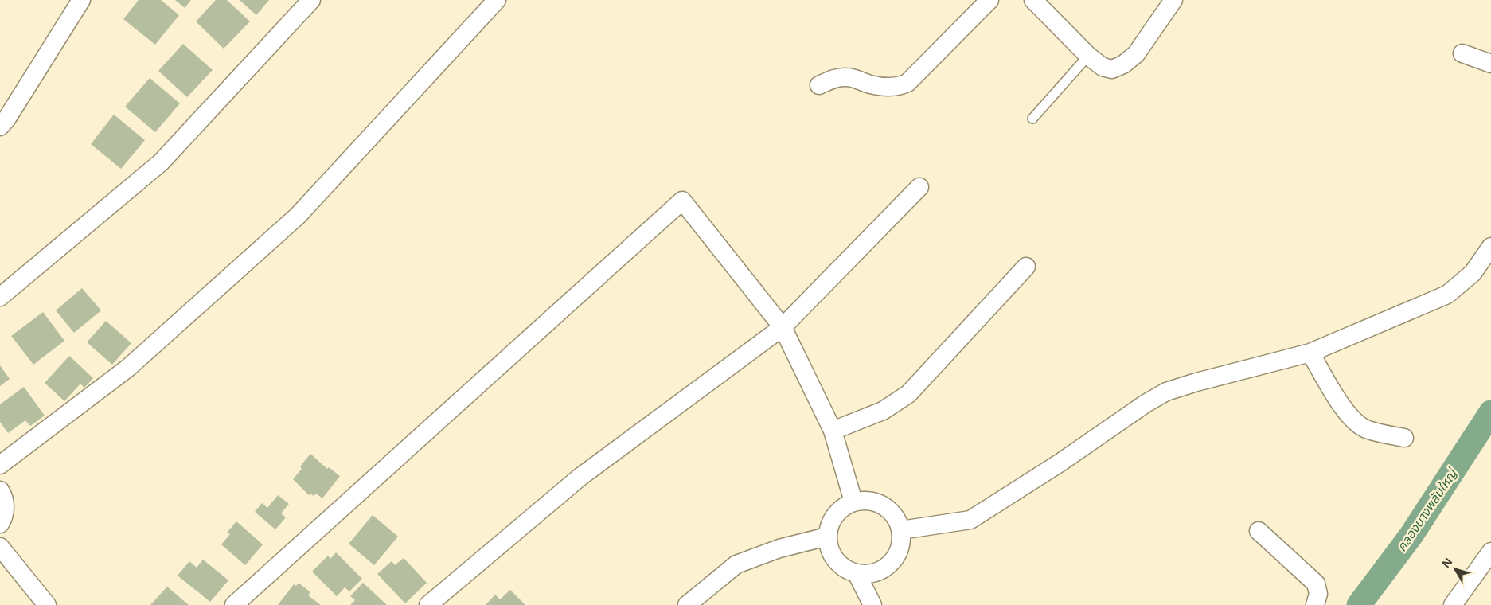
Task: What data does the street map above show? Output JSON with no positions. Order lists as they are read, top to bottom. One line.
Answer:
{"water":["คลองบางพลับใหญ่"],"north":"top left"}
